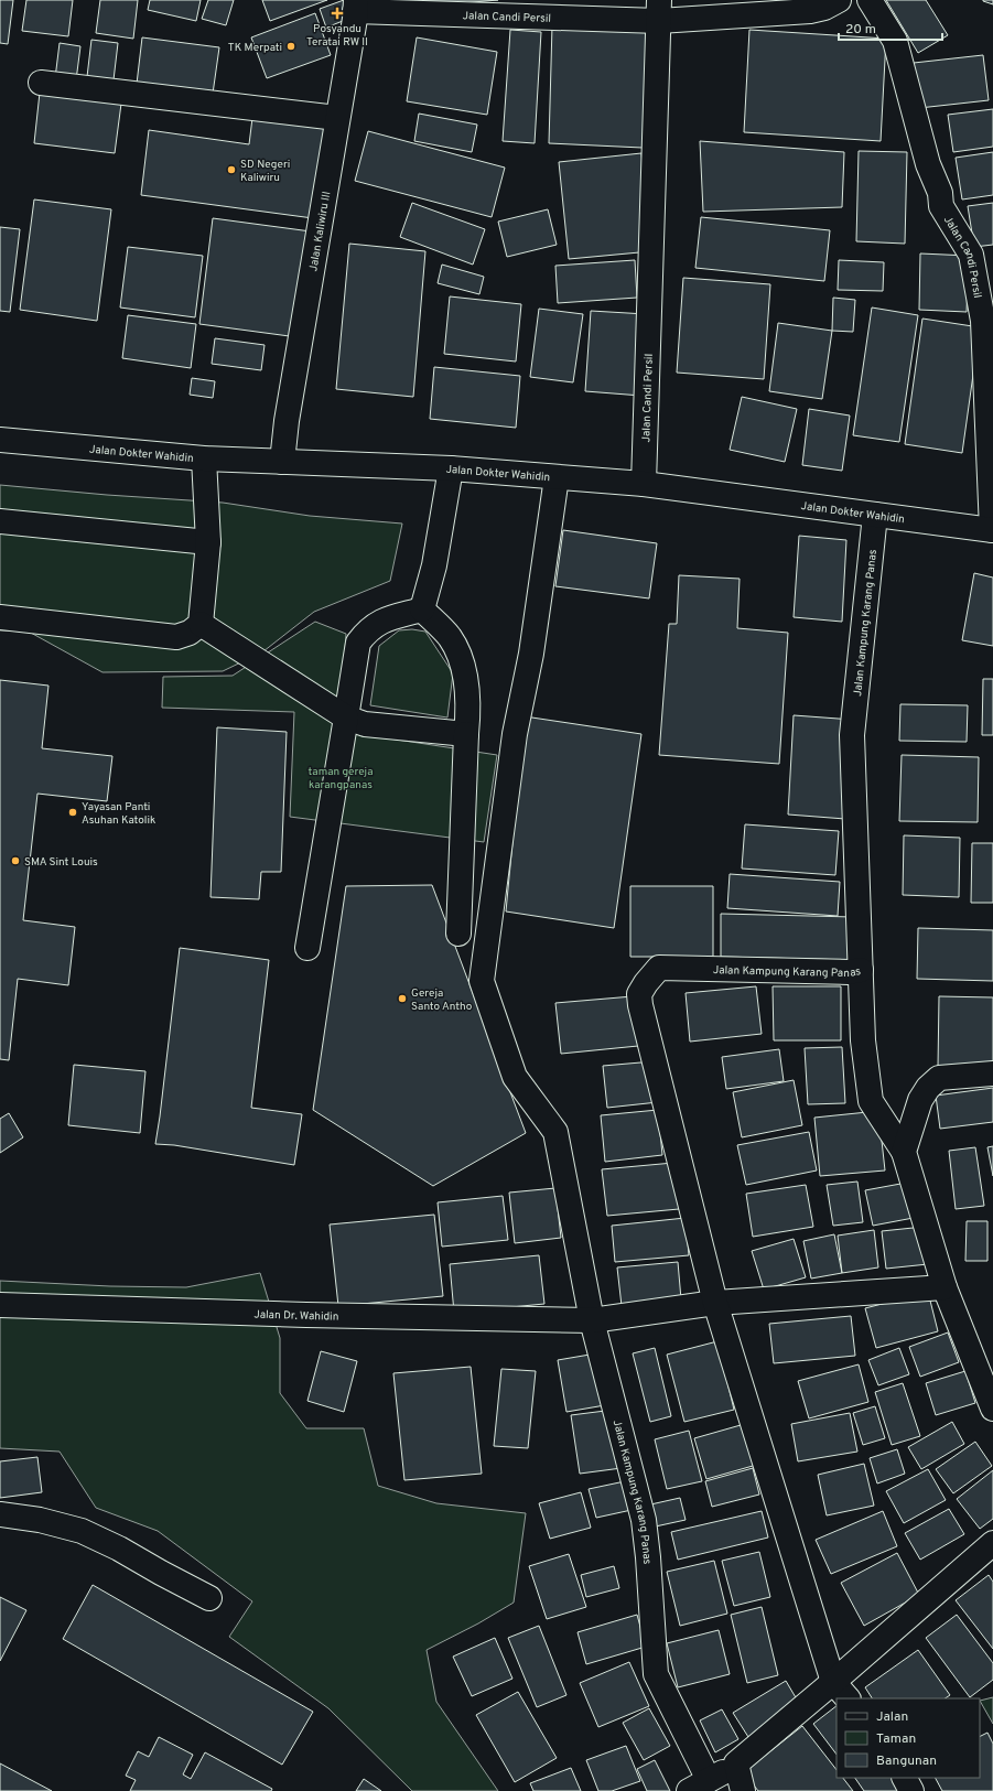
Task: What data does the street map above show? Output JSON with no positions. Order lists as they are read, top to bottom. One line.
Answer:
{"streets":{"main road":["Jalan Candi Persil","Jalan Kaliwiru III","Jalan Dokter Wahidin","Jalan Kampung Karang Panas","Jalan Dr. Wahidin"]},"crossings":[["Jalan Candi Persil","Jalan Kaliwiru III"],["Jalan Candi Persil","Jalan Dokter Wahidin"],["Jalan Kaliwiru III","Jalan Dokter Wahidin"],["Jalan Dokter Wahidin","Jalan Kampung Karang Panas"],["Jalan Kampung Karang Panas","Jalan Dr. Wahidin"]],"parks":["taman gereja karangpanas"],"places":{"health":["Posyandu Teratai RW II"],"other":["TK Merpati","SD Negeri Kaliwiru","Yayasan Panti Asuhan Katolik","SMA Sint Louis","Gereja Santo Antho"]},"legend":["Jalan","Taman","Bangunan"],"scale_bar":"20 m"}
